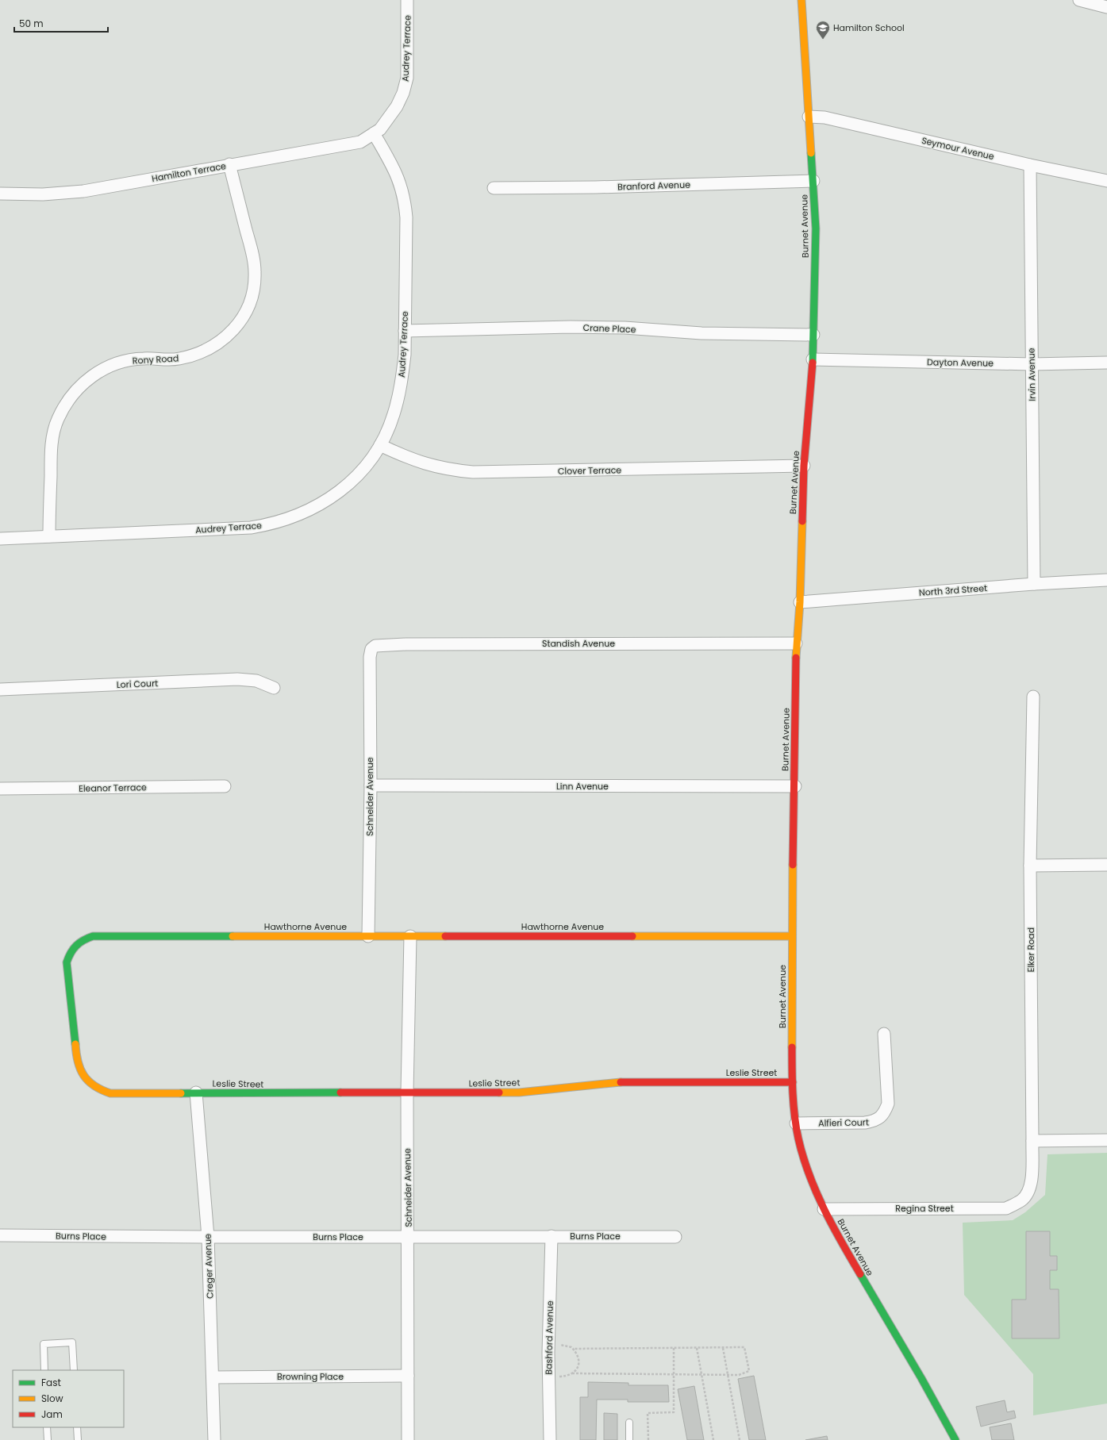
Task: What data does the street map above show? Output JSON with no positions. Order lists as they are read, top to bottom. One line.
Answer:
{"streets":{"street":["Audrey Terrace","Seymour Avenue","Hamilton Terrace","Branford Avenue","Burnet Avenue","Crane Place","Rony Road","Dayton Avenue","Irvin Avenue","Clover Terrace","North 3rd Street","Standish Avenue","Lori Court","Linn Avenue","Eleanor Terrace","Schneider Avenue","Hawthorne Avenue","Elker Road","Leslie Street","Alfieri Court","Regina Street","Burns Place","Creger Avenue","Bashford Avenue","Browning Place"]},"crossings":[["Audrey Terrace","Hamilton Terrace"],["Audrey Terrace","Crane Place"],["Audrey Terrace","Rony Road"],["Audrey Terrace","Clover Terrace"],["Seymour Avenue","Burnet Avenue"],["Seymour Avenue","Irvin Avenue"],["Hamilton Terrace","Rony Road"],["Branford Avenue","Burnet Avenue"],["Burnet Avenue","Crane Place"],["Burnet Avenue","Dayton Avenue"],["Burnet Avenue","Clover Terrace"],["Burnet Avenue","North 3rd Street"],["Burnet Avenue","Standish Avenue"],["Burnet Avenue","Linn Avenue"],["Burnet Avenue","Hawthorne Avenue"],["Burnet Avenue","Leslie Street"],["Burnet Avenue","Alfieri Court"],["Burnet Avenue","Regina Street"],["Dayton Avenue","Irvin Avenue"],["Irvin Avenue","North 3rd Street"],["Standish Avenue","Schneider Avenue"],["Linn Avenue","Schneider Avenue"],["Schneider Avenue","Hawthorne Avenue"],["Schneider Avenue","Leslie Street"],["Schneider Avenue","Burns Place"],["Schneider Avenue","Browning Place"],["Hawthorne Avenue","Leslie Street"],["Hawthorne Avenue","Creger Avenue"],["Elker Road","Regina Street"],["Leslie Street","Creger Avenue"],["Burns Place","Creger Avenue"],["Burns Place","Bashford Avenue"],["Creger Avenue","Browning Place"]],"places":{"school or university":["Hamilton School"]},"legend":["Fast","Slow","Jam"],"scale_bar":"50 m"}
